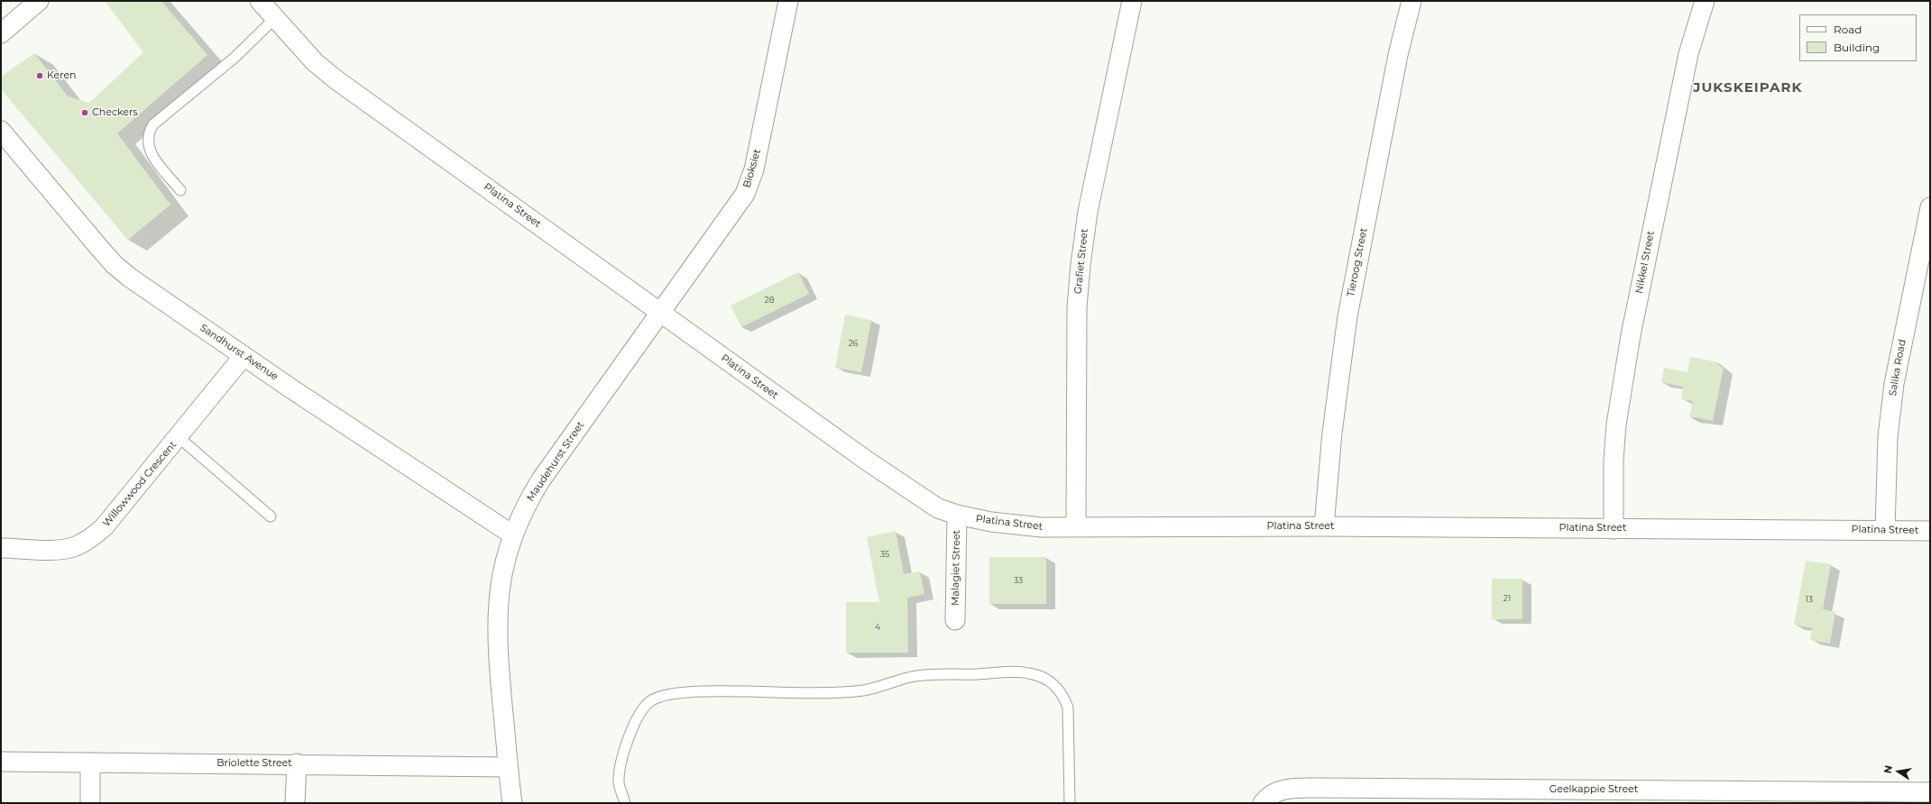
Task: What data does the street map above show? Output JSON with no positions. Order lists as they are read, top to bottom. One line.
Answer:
{"streets":{"street":["Bioksiet","Platina Street","Grafiet Street","Tieroog Street","Nikkel Street","Sandhurst Avenue","Salika Road","Maudehurst Street","Willowwood Crescent","Malagiet Street","Briolette Street","Geelkappie Street"]},"crossings":[["Bioksiet","Platina Street"],["Bioksiet","Maudehurst Street"],["Platina Street","Grafiet Street"],["Platina Street","Tieroog Street"],["Platina Street","Nikkel Street"],["Platina Street","Salika Road"],["Platina Street","Maudehurst Street"],["Platina Street","Malagiet Street"],["Sandhurst Avenue","Maudehurst Street"],["Sandhurst Avenue","Willowwood Crescent"],["Maudehurst Street","Briolette Street"]],"districts":["JUKSKEIPARK"],"places":["Keren","Checkers"],"house_numbers":["28","26","35","33","21","13","4"],"legend":["Road","Building"],"north":"left"}
